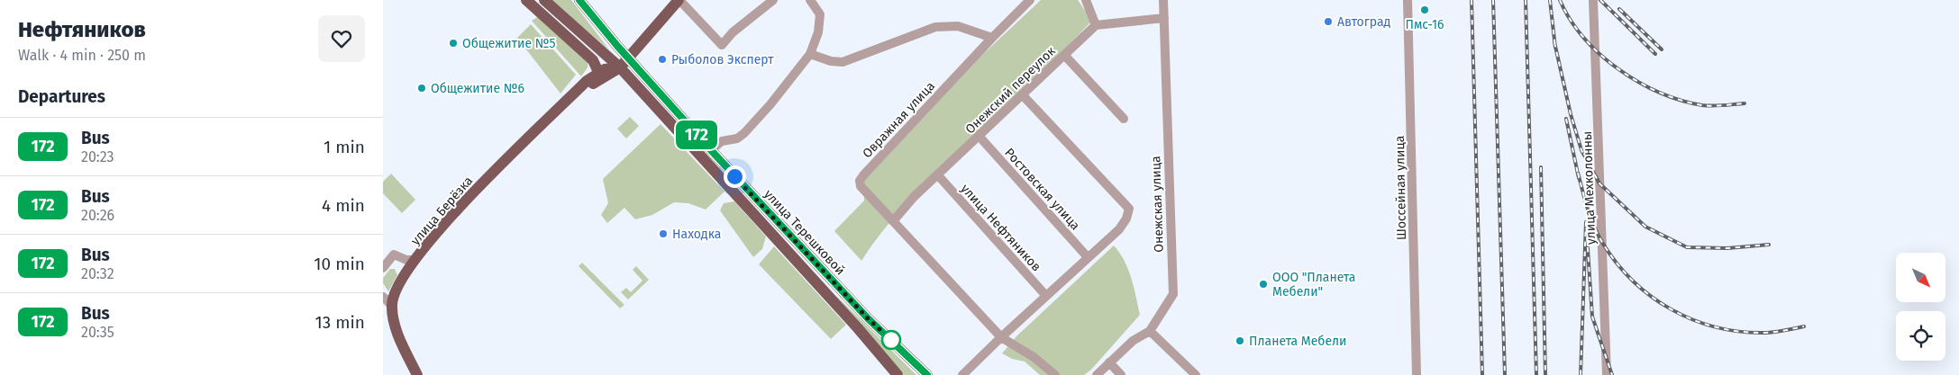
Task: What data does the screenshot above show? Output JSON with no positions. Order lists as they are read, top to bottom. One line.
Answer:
{"streets":{"main road":["улица Берёзка","улица Терешковой"],"street":["Онежский переулок","Овражная улица","Шоссейная улица","улица Мехколонны","Ростовская улица","Онежская улица","улица Нефтяников"]},"crossings":[["Онежский переулок","Овражная улица"],["Онежский переулок","Ростовская улица"],["Онежский переулок","улица Нефтяников"],["улица Берёзка","улица Терешковой"]],"places":["Пмс-16","Автоград","Общежитие №5","Рыболов Эксперт","Общежитие №6","Находка","ООО \"Планета Мебели\"","Планета Мебели"],"lines":["bus line 172"],"north":"bottom right","page":{"heading":[["Нефтяников","Walk · 4 min · 250 m"],"Departures"],"on_map":"172","list":[{"mark":"172","name":"Bus","note":"20:23","value":"1 min"},{"mark":"172","name":"Bus","note":"20:26","value":"4 min"},{"mark":"172","name":"Bus","note":"20:32","value":"10 min"},{"mark":"172","name":"Bus","note":"20:35","value":"13 min"}]}}
